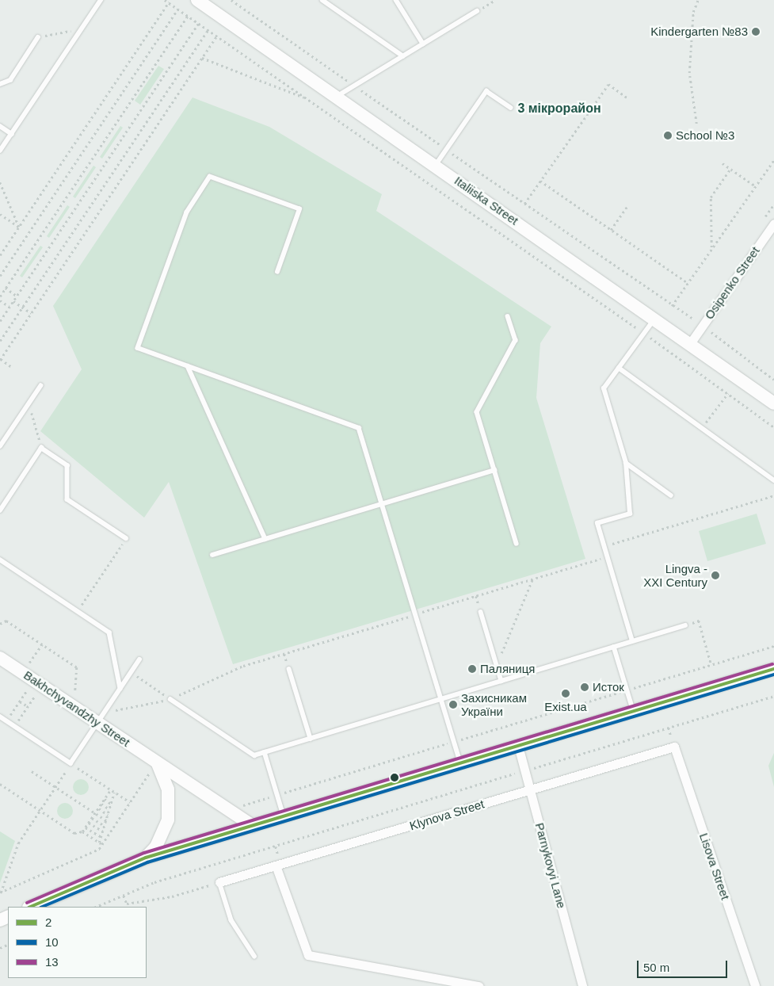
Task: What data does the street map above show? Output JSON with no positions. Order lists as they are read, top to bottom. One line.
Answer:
{"streets":{"street":["Italiiska Street","Osipenko Street","Bakhchyvandzhy Street","Klynova Street","Parnykovyi Lane","Lisova Street"]},"crossings":[["Italiiska Street","Osipenko Street"],["Klynova Street","Parnykovyi Lane"],["Klynova Street","Lisova Street"]],"districts":["3 мікрорайон"],"places":["Kindergarten №83","School №3","Lingva - XXI Century","Паляниця","Исток","Exist.ua","Захисникам України"],"lines":["transit line 13","transit line 2","transit line 10"],"legend":["2","10","13"],"scale_bar":"50 m"}
